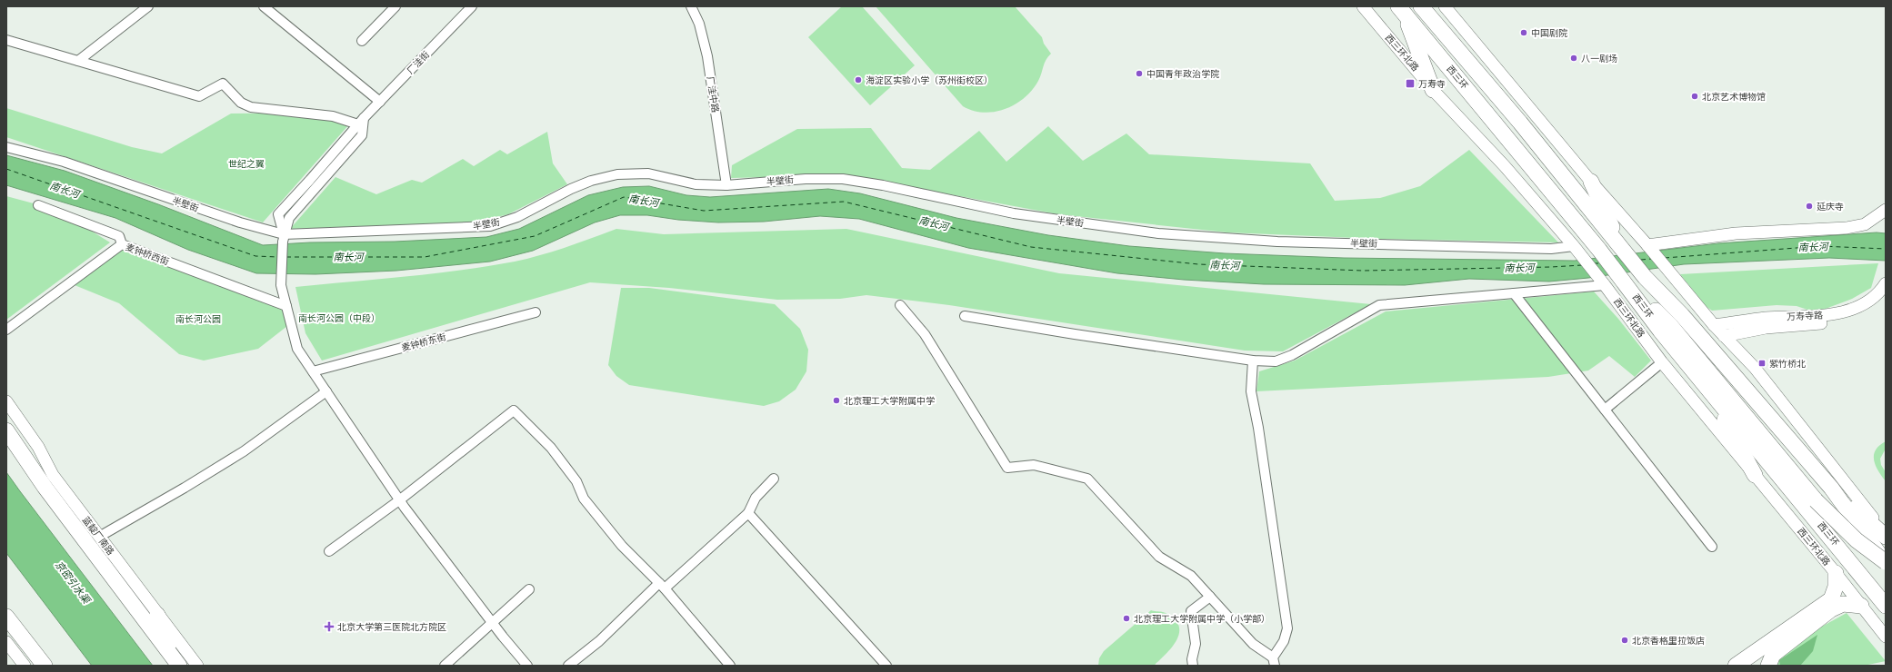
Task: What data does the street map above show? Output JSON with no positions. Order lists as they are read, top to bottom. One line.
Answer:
{"streets":{"highway":["西三环","蓝靛厂南路"],"street":["西三环北路","厂洼街","厂洼中路","半壁街","麦钟桥西街","万寿寺路","麦钟桥东街"]},"crossings":[["西三环北路","半壁街"],["厂洼街","半壁街"],["厂洼中路","半壁街"]],"water":["南长河","京密引水渠"],"parks":["世纪之翼","南长河公园（中段）","南长河公园"],"places":{"other":["中国剧院","八一剧场","中国青年政治学院","海淀区实验小学（苏州街校区）","北京艺术博物馆","延庆寺","北京理工大学附属中学","北京理工大学附属中学（小学部）","北京香格里拉饭店"],"transit":["万寿寺","紫竹桥北"],"health":["北京大学第三医院北方院区"]}}
